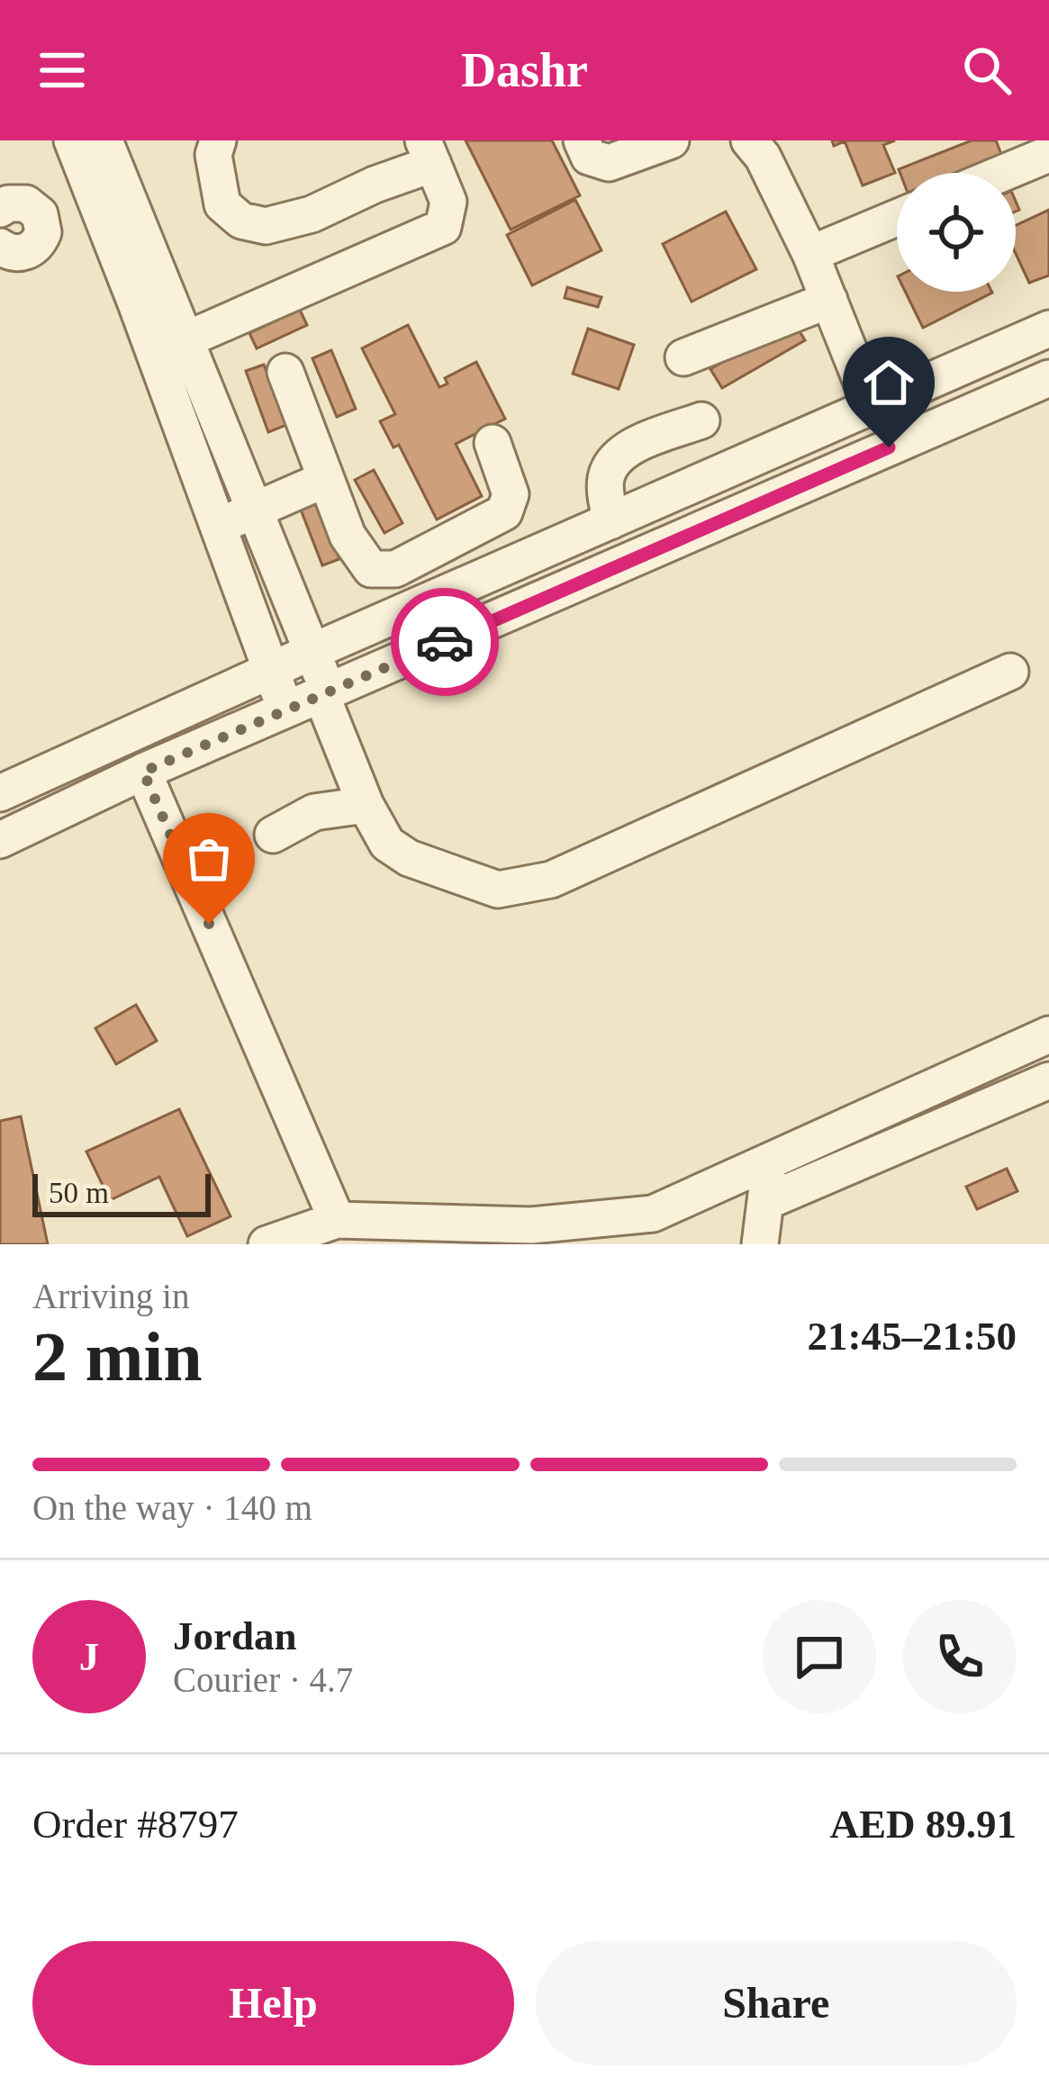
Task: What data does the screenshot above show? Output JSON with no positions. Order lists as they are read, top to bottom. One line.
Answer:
{"scale_bar":"50 m","page":{"header":"Dashr","scale":"50 m","heading":["2 min","Arriving in","21:45–21:50"],"panel":["Jordan","Courier · 4.7","Order #8797","AED 89.91"],"bar":"On the way · 140 m","round":"J","buttons":["Help","Share"]}}
